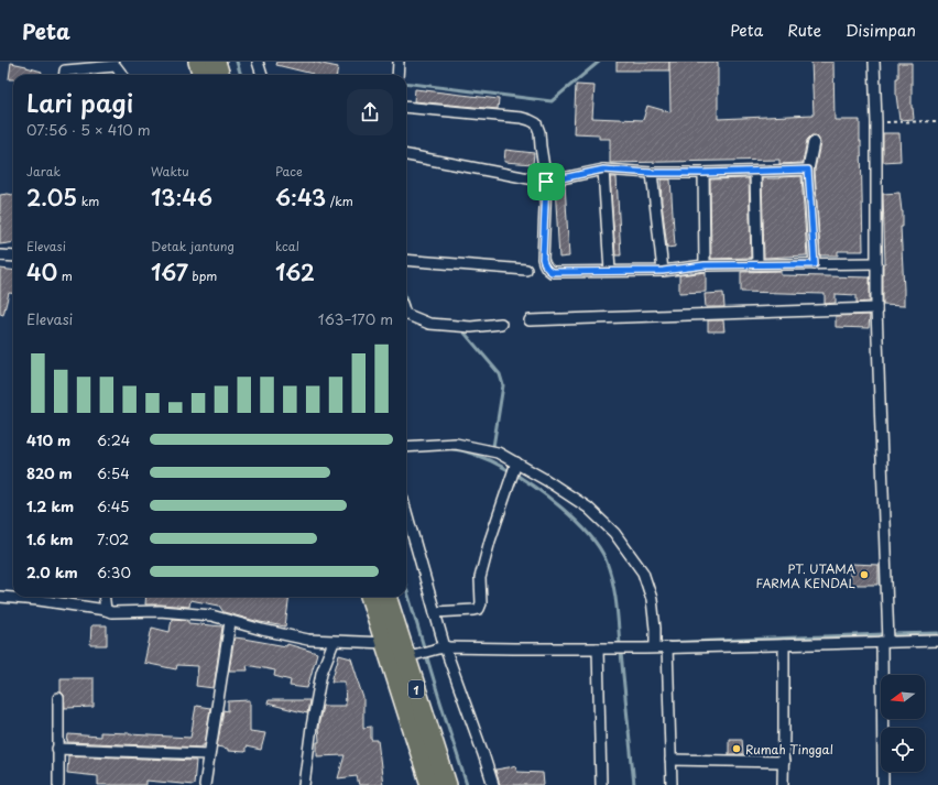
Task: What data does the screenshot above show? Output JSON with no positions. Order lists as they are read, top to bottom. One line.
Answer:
{"streets":{"highway":["1"]},"places":["PT. UTAMA FARMA KENDAL","Rumah Tinggal"],"north":"left","page":{"header":"Peta","nav":["Peta","Rute","Disimpan"],"heading":["Lari pagi","07:56 · 5 × 410 m"],"stats":[["Jarak","2.05 km"],["Waktu","13:46"],["Pace","6:43 /km"],["Elevasi","40 m"],["Detak jantung","167 bpm"],["kcal","162"]],"chart":["Elevasi","163–170 m"],"list":[{"name":"410 m","note":"6:24"},{"name":"820 m","note":"6:54"},{"name":"1.2 km","note":"6:45"},{"name":"1.6 km","note":"7:02"},{"name":"2.0 km","note":"6:30"}]}}
